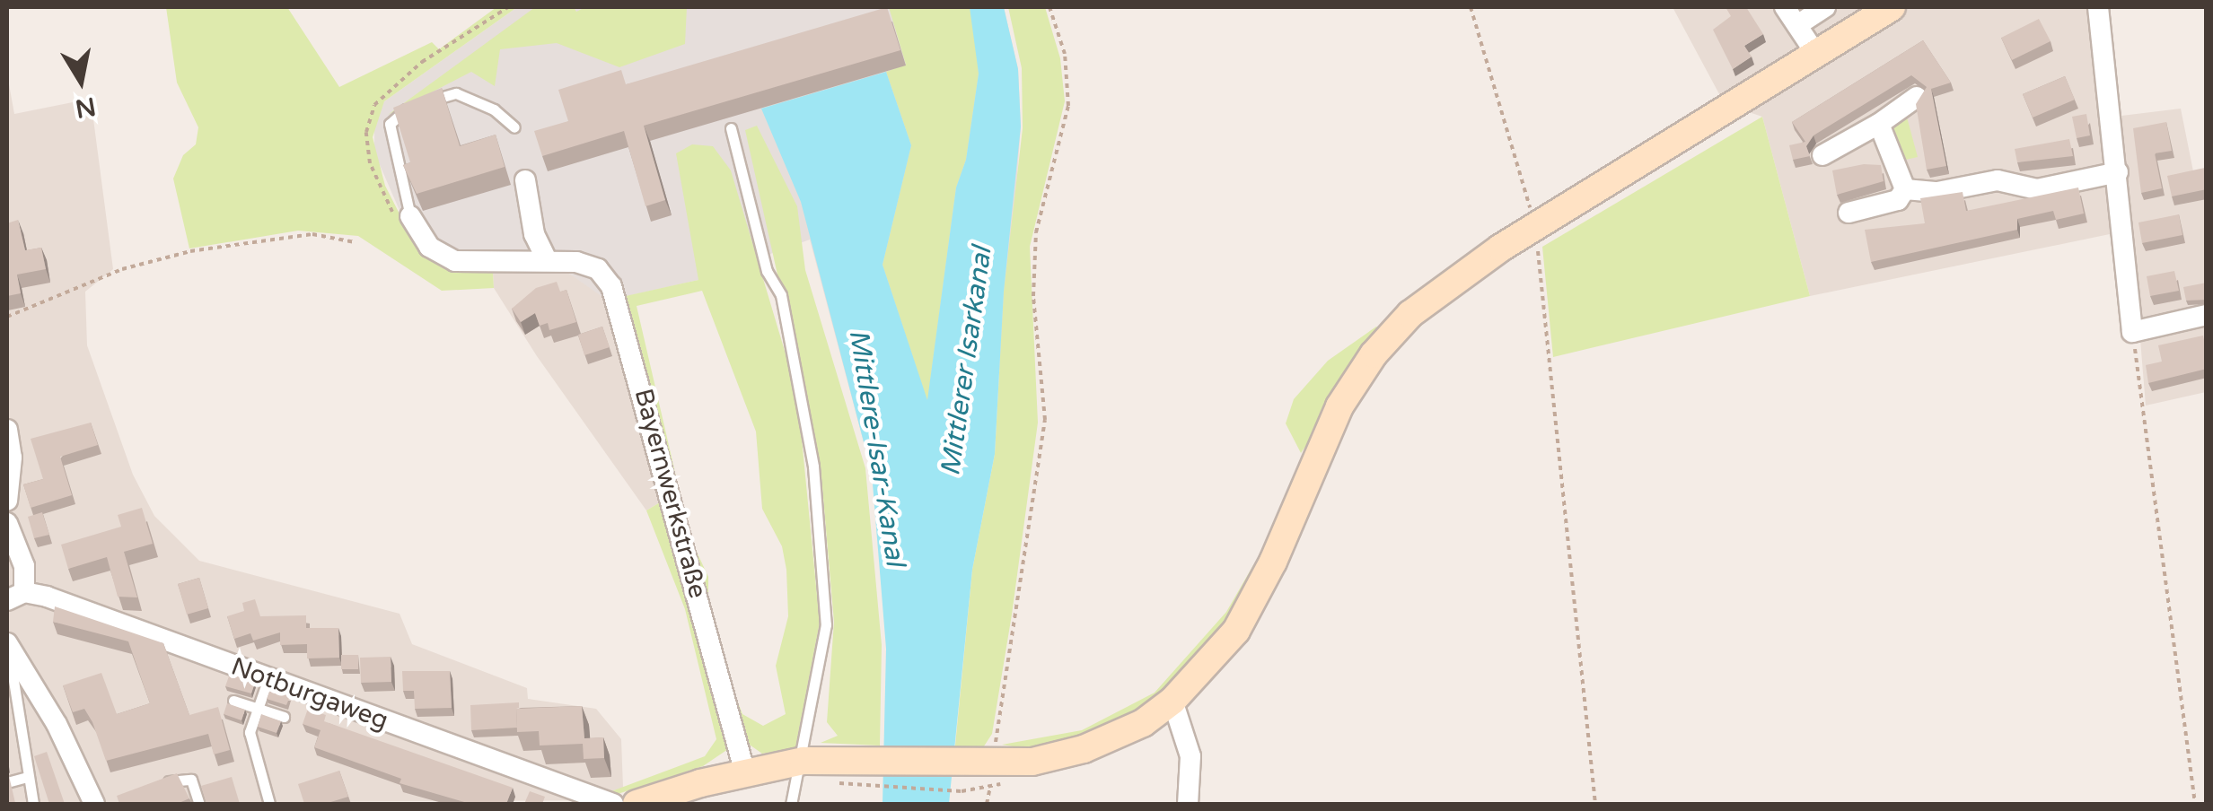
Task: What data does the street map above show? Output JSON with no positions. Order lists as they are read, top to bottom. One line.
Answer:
{"streets":{"street":["Bayernwerkstraße","Notburgaweg"]},"water":["Mittlerer Isarkanal","Mittlere-Isar-Kanal"],"north":"bottom"}
